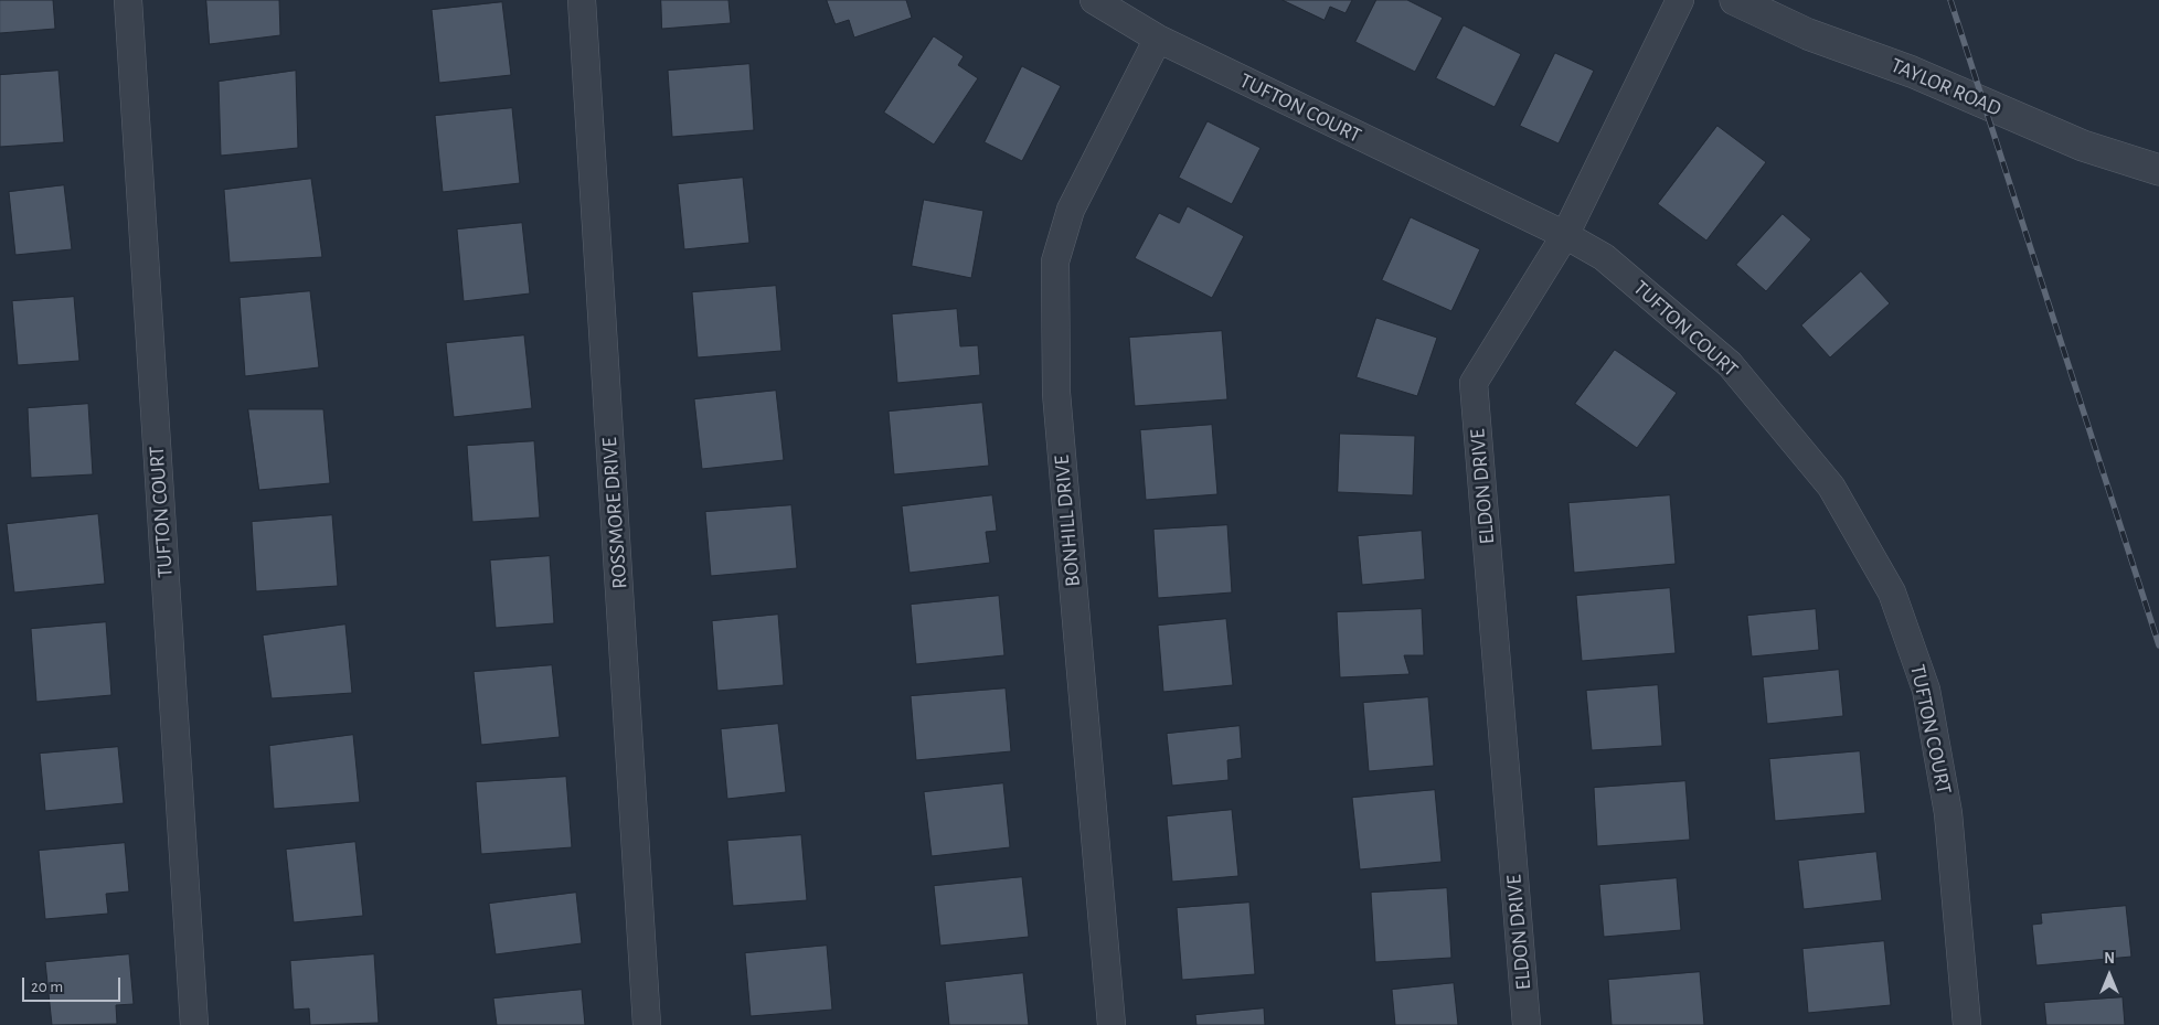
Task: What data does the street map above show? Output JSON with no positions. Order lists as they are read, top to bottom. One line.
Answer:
{"streets":{"street":["TAYLOR ROAD","TUFTON COURT","ELDON DRIVE","ROSSMORE DRIVE","BONHILL DRIVE"]},"crossings":[["TUFTON COURT","ELDON DRIVE"],["TUFTON COURT","BONHILL DRIVE"]],"scale_bar":"20 m","north":"top"}
